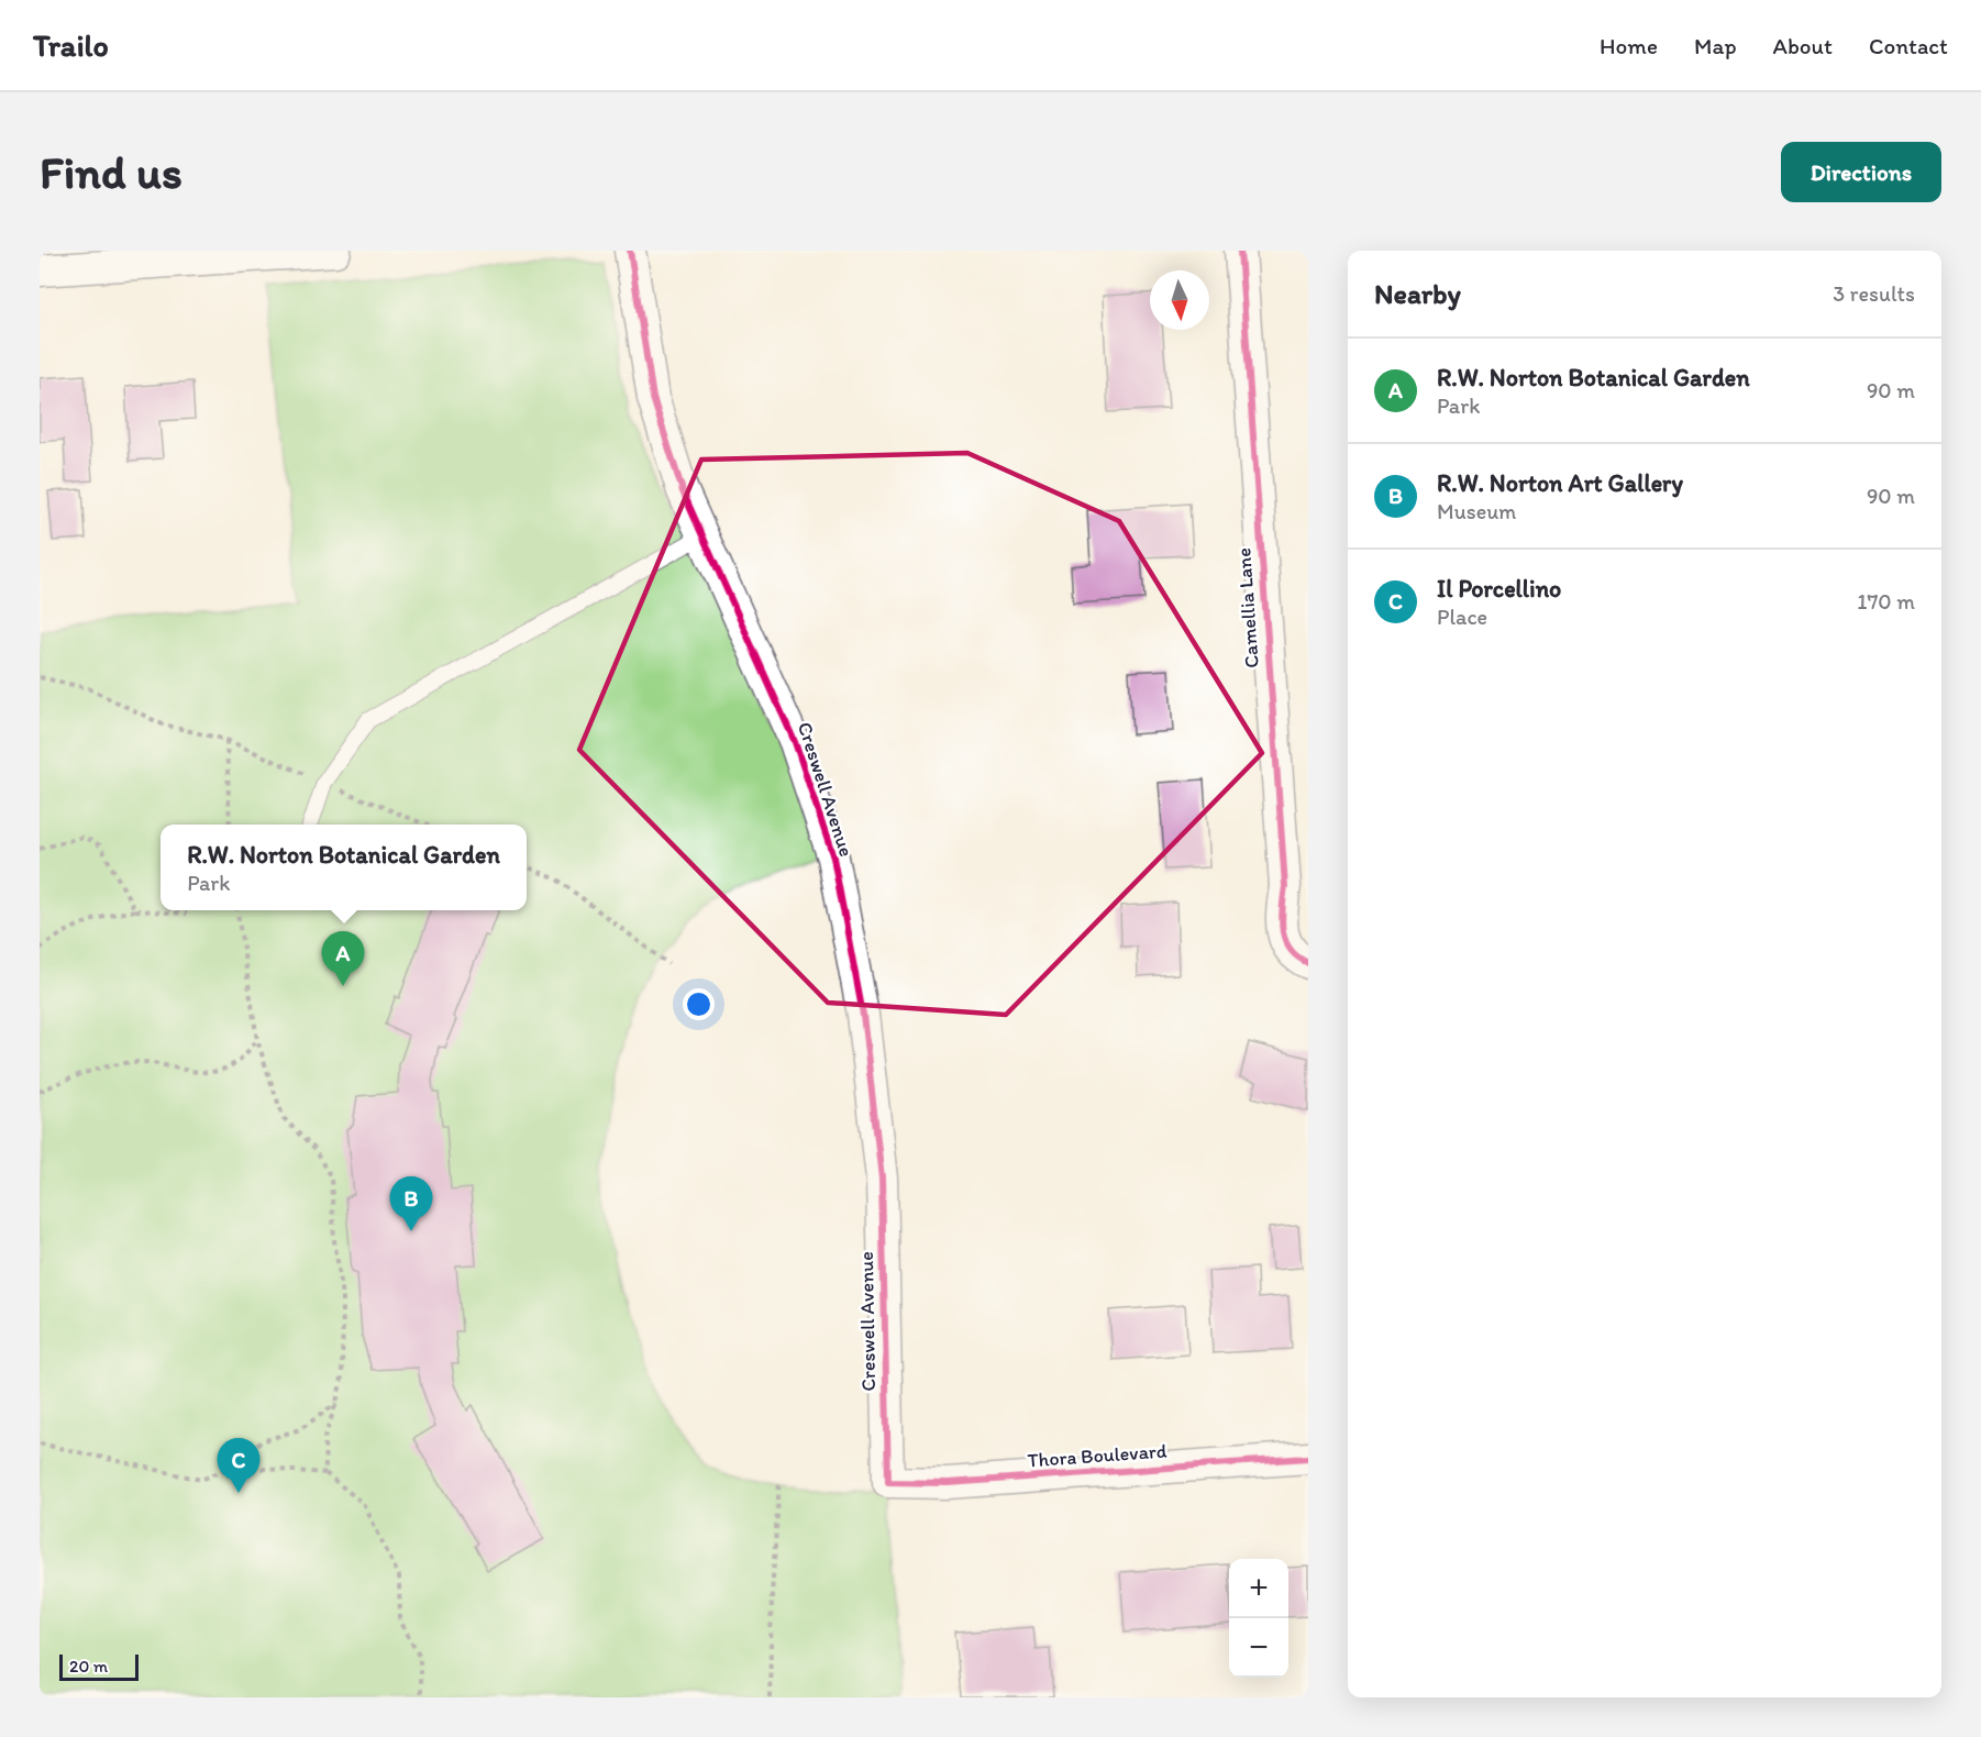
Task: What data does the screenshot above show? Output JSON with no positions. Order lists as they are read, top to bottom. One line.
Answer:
{"streets":{"street":["Camellia Lane","Creswell Avenue","Thora Boulevard"]},"crossings":[["Creswell Avenue","Thora Boulevard"]],"scale_bar":"20 m","north":"bottom","page":{"header":"Trailo","nav":["Home","Map","About","Contact"],"buttons":"Directions","title":"Find us","heading":["Nearby","3 results"],"list":[{"mark":"A","name":"R.W. Norton Botanical Garden","note":"Park","value":"90 m"},{"mark":"B","name":"R.W. Norton Art Gallery","note":"Museum","value":"90 m"},{"mark":"C","name":"Il Porcellino","note":"Place","value":"170 m"}],"popup":["R.W. Norton Botanical Garden","Park"],"pins":["A","B","C"],"map_buttons":["+","−"],"scale":"20 m"}}
